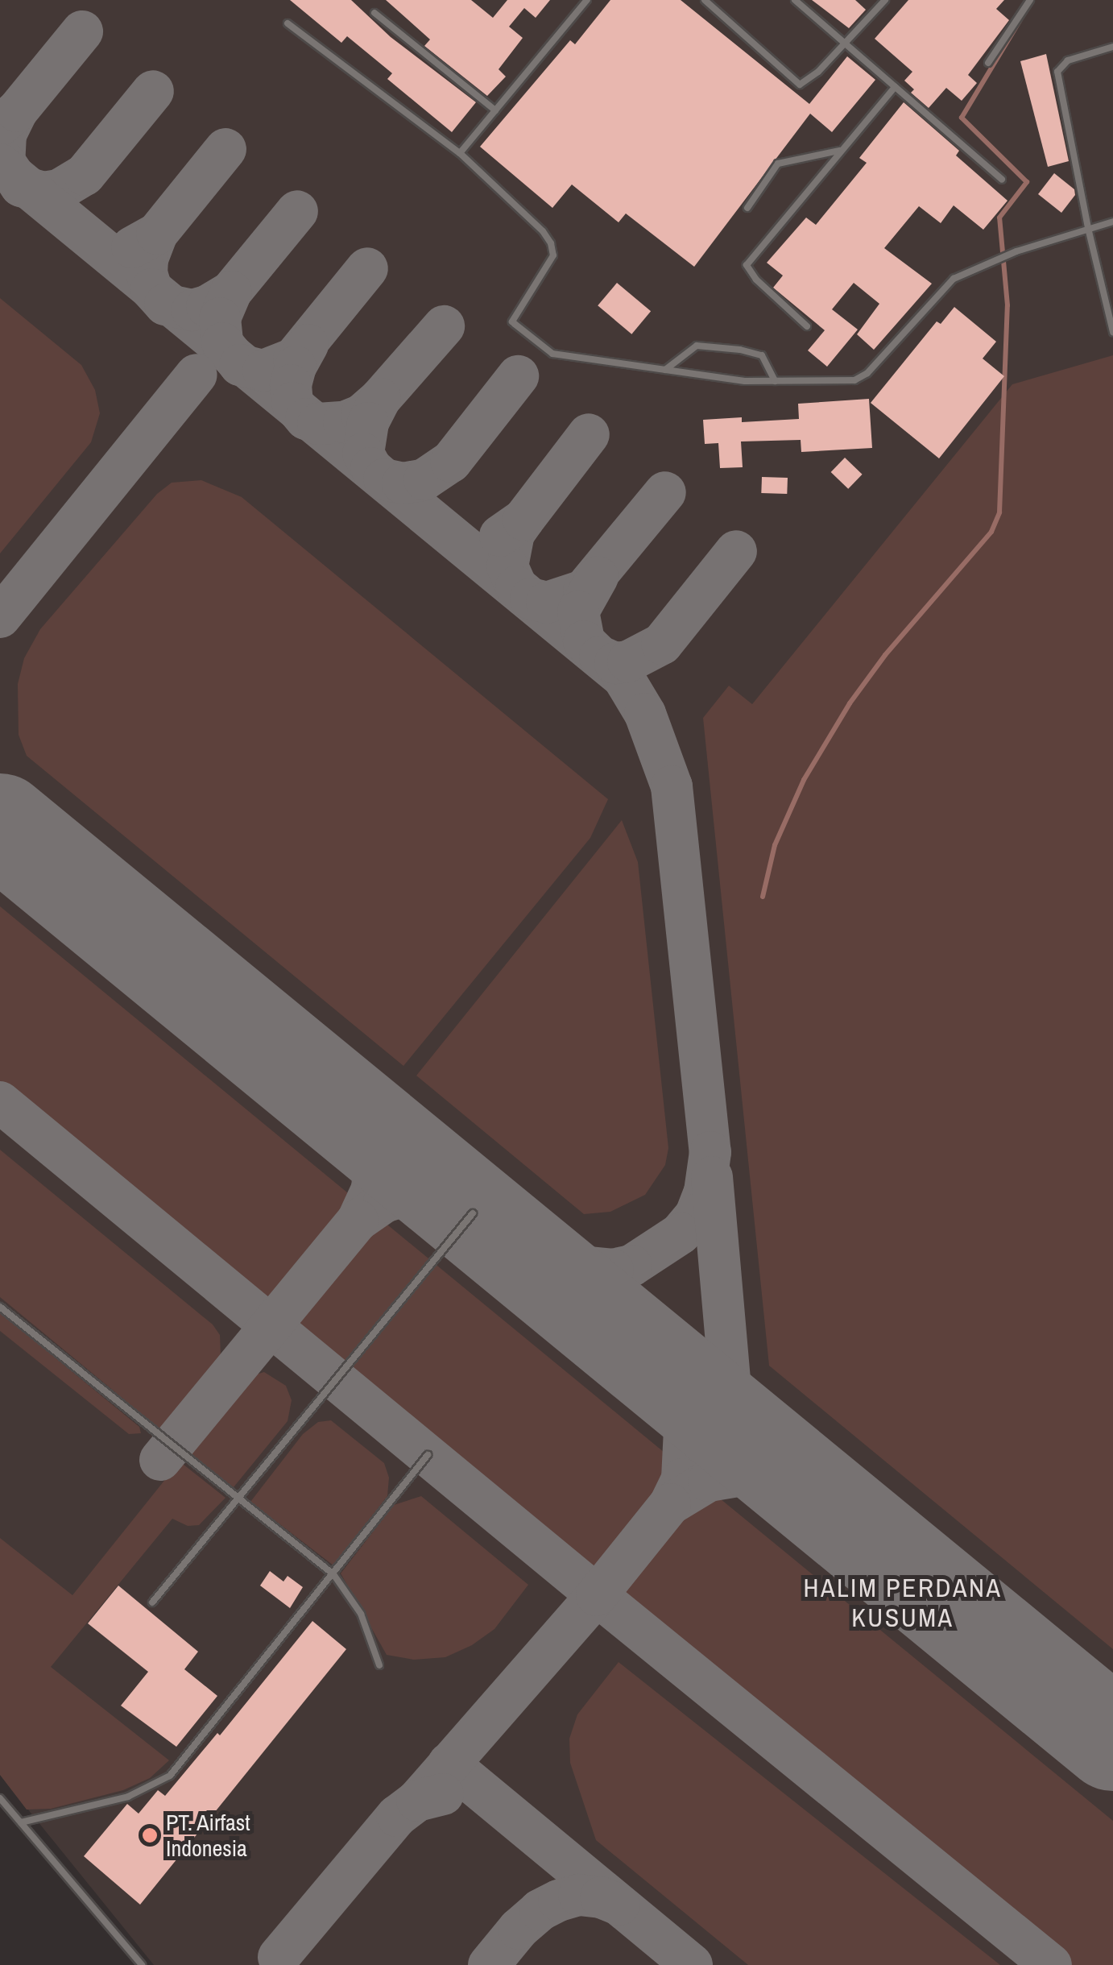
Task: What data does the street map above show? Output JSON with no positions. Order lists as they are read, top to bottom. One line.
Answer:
{"districts":["HALIM PERDANA KUSUMA"],"places":["PT. Airfast Indonesia"]}
